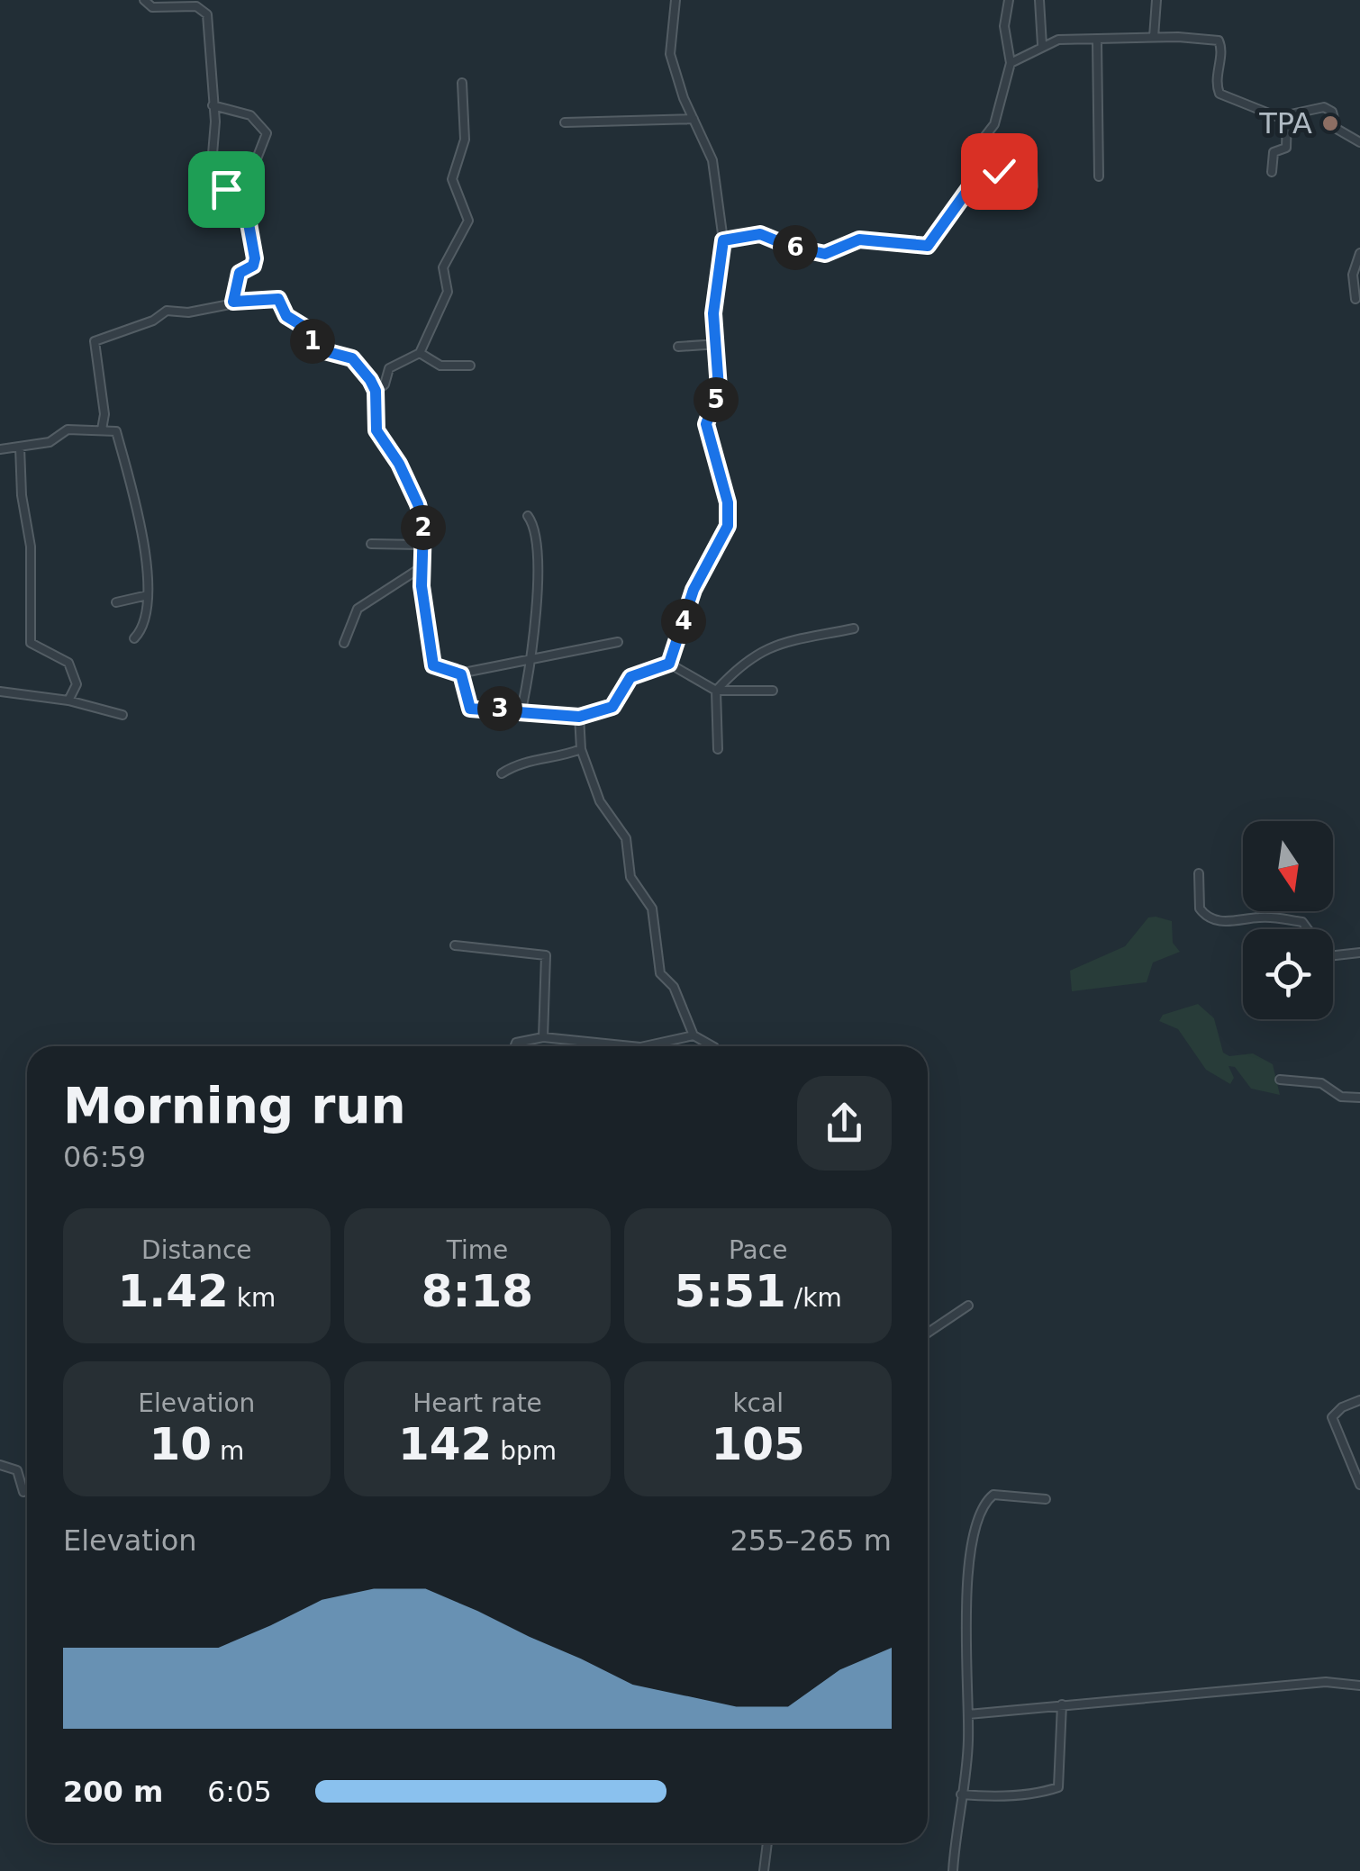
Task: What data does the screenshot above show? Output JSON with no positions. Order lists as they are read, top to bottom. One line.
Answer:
{"places":["TPA"],"north":"bottom","page":{"pins":["6","1","5","2","4","3"],"heading":["Morning run","06:59"],"stats":[["Distance","1.42 km"],["Time","8:18"],["Pace","5:51 /km"],["Elevation","10 m"],["Heart rate","142 bpm"],["kcal","105"]],"chart":["Elevation","255–265 m"],"list":[{"name":"200 m","note":"6:05"}]}}
